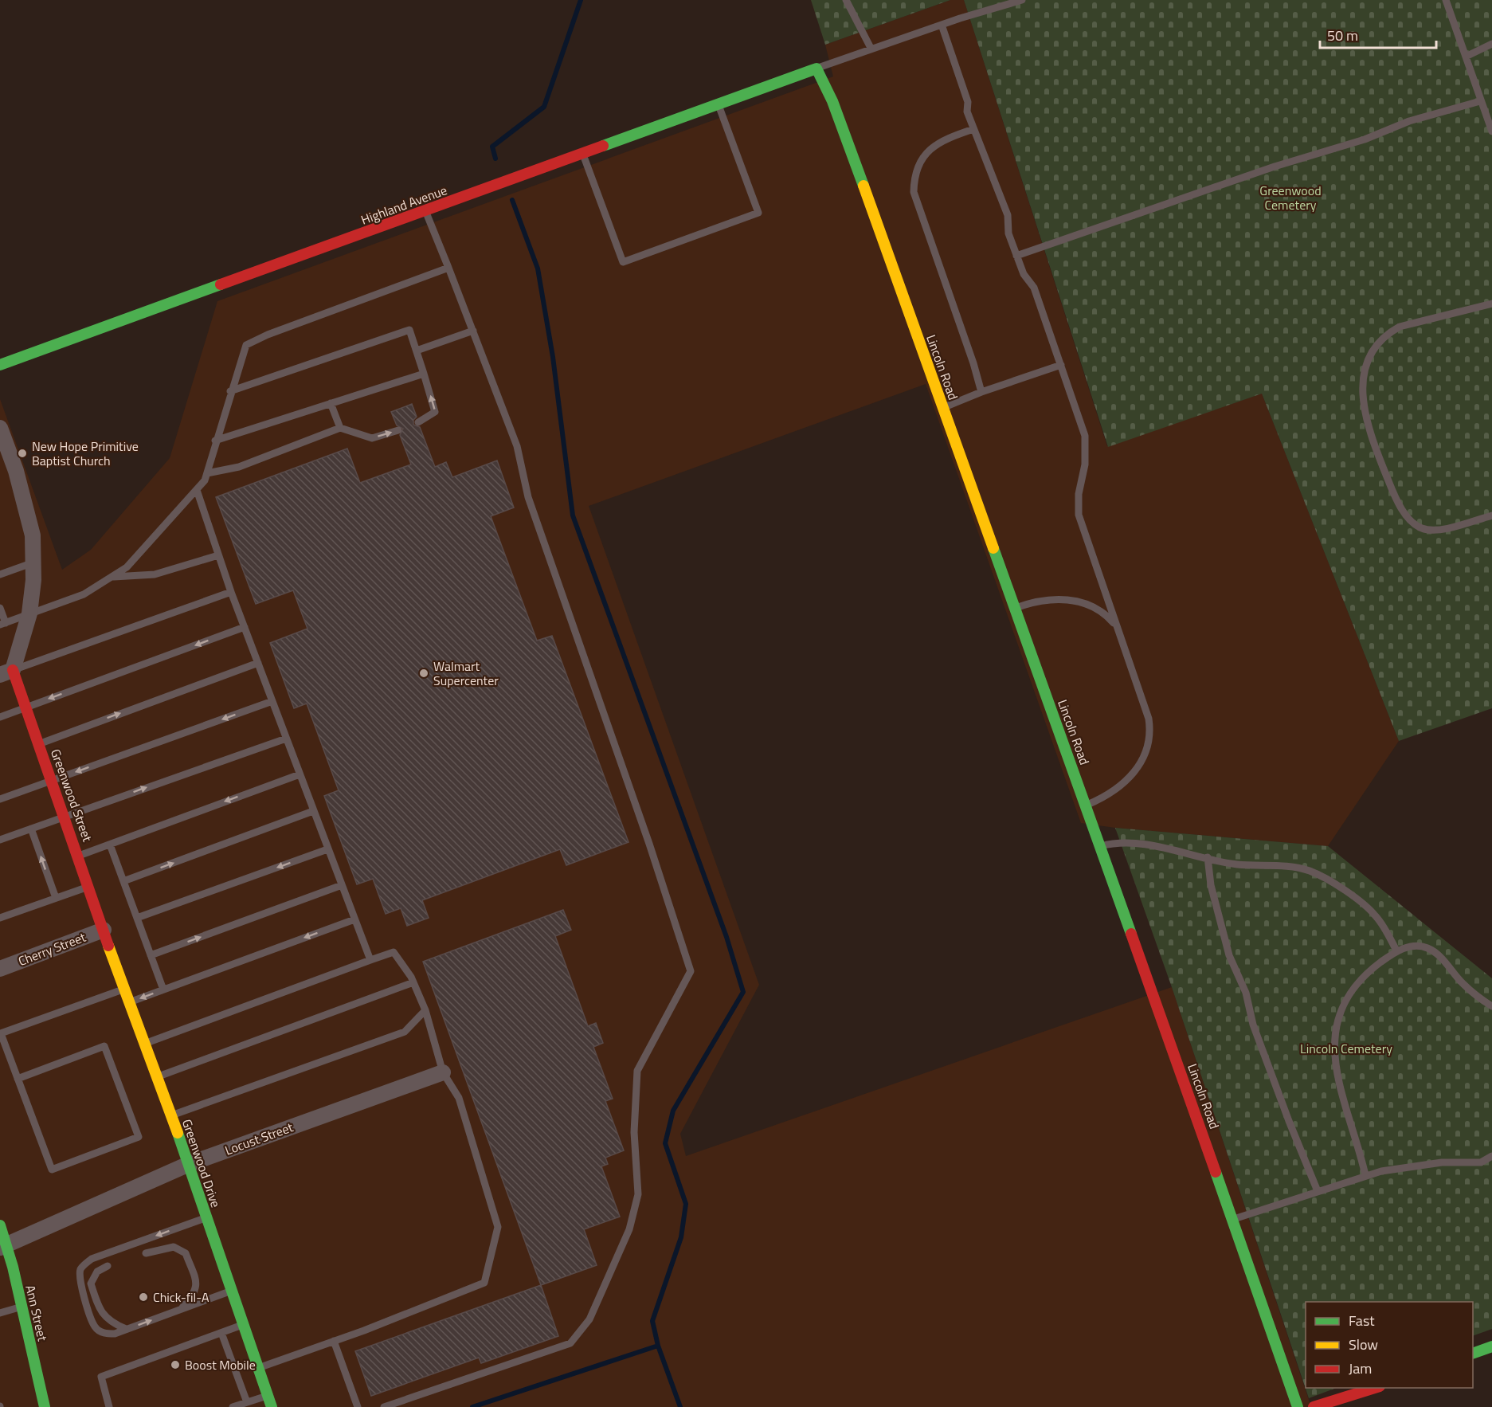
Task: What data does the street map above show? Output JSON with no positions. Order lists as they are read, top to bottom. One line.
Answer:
{"streets":{"street":["Highland Avenue","Lincoln Road","Greenwood Street","Cherry Street","Locust Street","Greenwood Drive","Ann Street"]},"crossings":[["Highland Avenue","Lincoln Road"],["Greenwood Street","Cherry Street"],["Greenwood Street","Greenwood Drive"],["Cherry Street","Greenwood Drive"],["Locust Street","Greenwood Drive"],["Locust Street","Ann Street"]],"parks":["Greenwood Cemetery","Lincoln Cemetery"],"places":["New Hope Primitive Baptist Church","Walmart Supercenter","Chick-fil-A","Boost Mobile"],"legend":["Fast","Slow","Jam"],"scale_bar":"50 m"}
